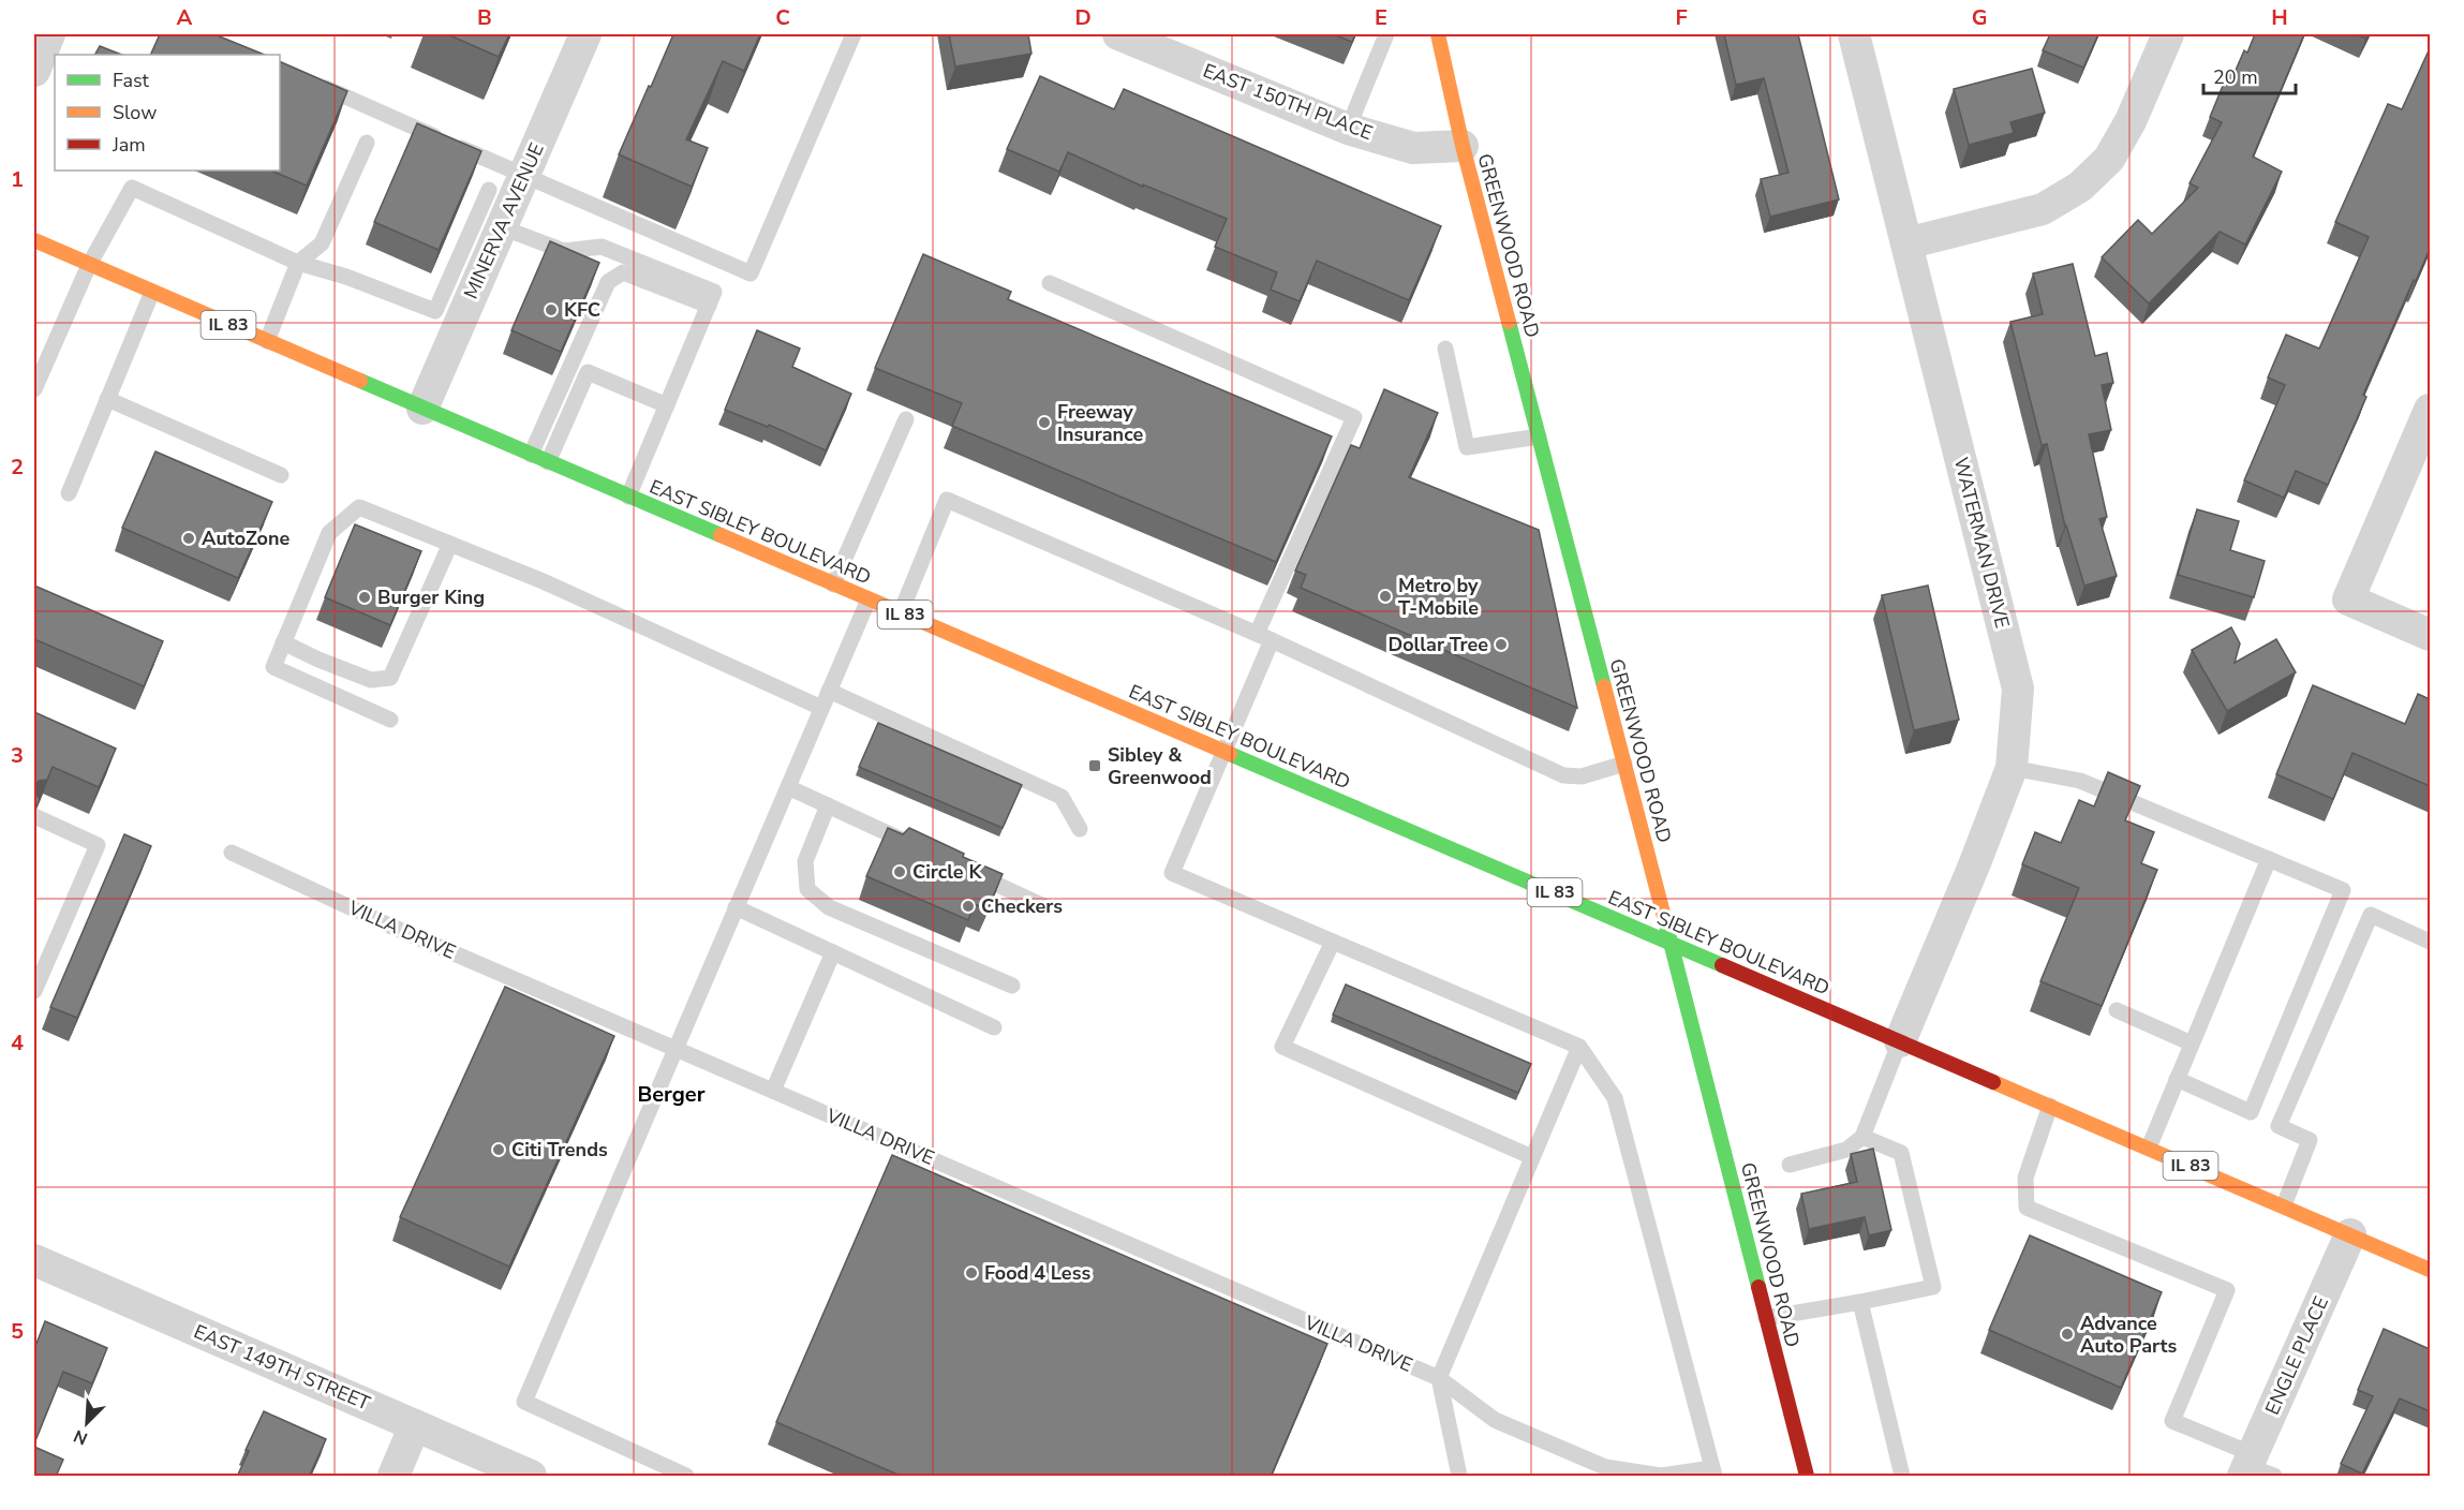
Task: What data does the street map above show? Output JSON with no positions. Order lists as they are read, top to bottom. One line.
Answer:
{"streets":{"main road":["GREENWOOD ROAD","IL 83","EAST SIBLEY BOULEVARD"],"street":["EAST 150TH PLACE","MINERVA AVENUE","WATERMAN DRIVE","ENGLE PLACE","EAST 149TH STREET"],"lane":["VILLA DRIVE"]},"crossings":[["EAST 150TH PLACE","GREENWOOD ROAD"],["MINERVA AVENUE","EAST SIBLEY BOULEVARD"],["GREENWOOD ROAD","EAST SIBLEY BOULEVARD"],["EAST SIBLEY BOULEVARD","WATERMAN DRIVE"],["EAST SIBLEY BOULEVARD","ENGLE PLACE"]],"districts":["Berger"],"places":{"other":["KFC","Freeway Insurance","AutoZone","Metro by T-Mobile","Burger King","Dollar Tree","Circle K","Checkers","Citi Trends","Food 4 Less","Advance Auto Parts"],"transit":["Sibley & Greenwood"]},"legend":["Fast","Slow","Jam"],"scale_bar":"20 m","north":"bottom left","grid":{"columns":["A","B","C","D","E","F","G","H"],"rows":["1","2","3","4","5"]}}
